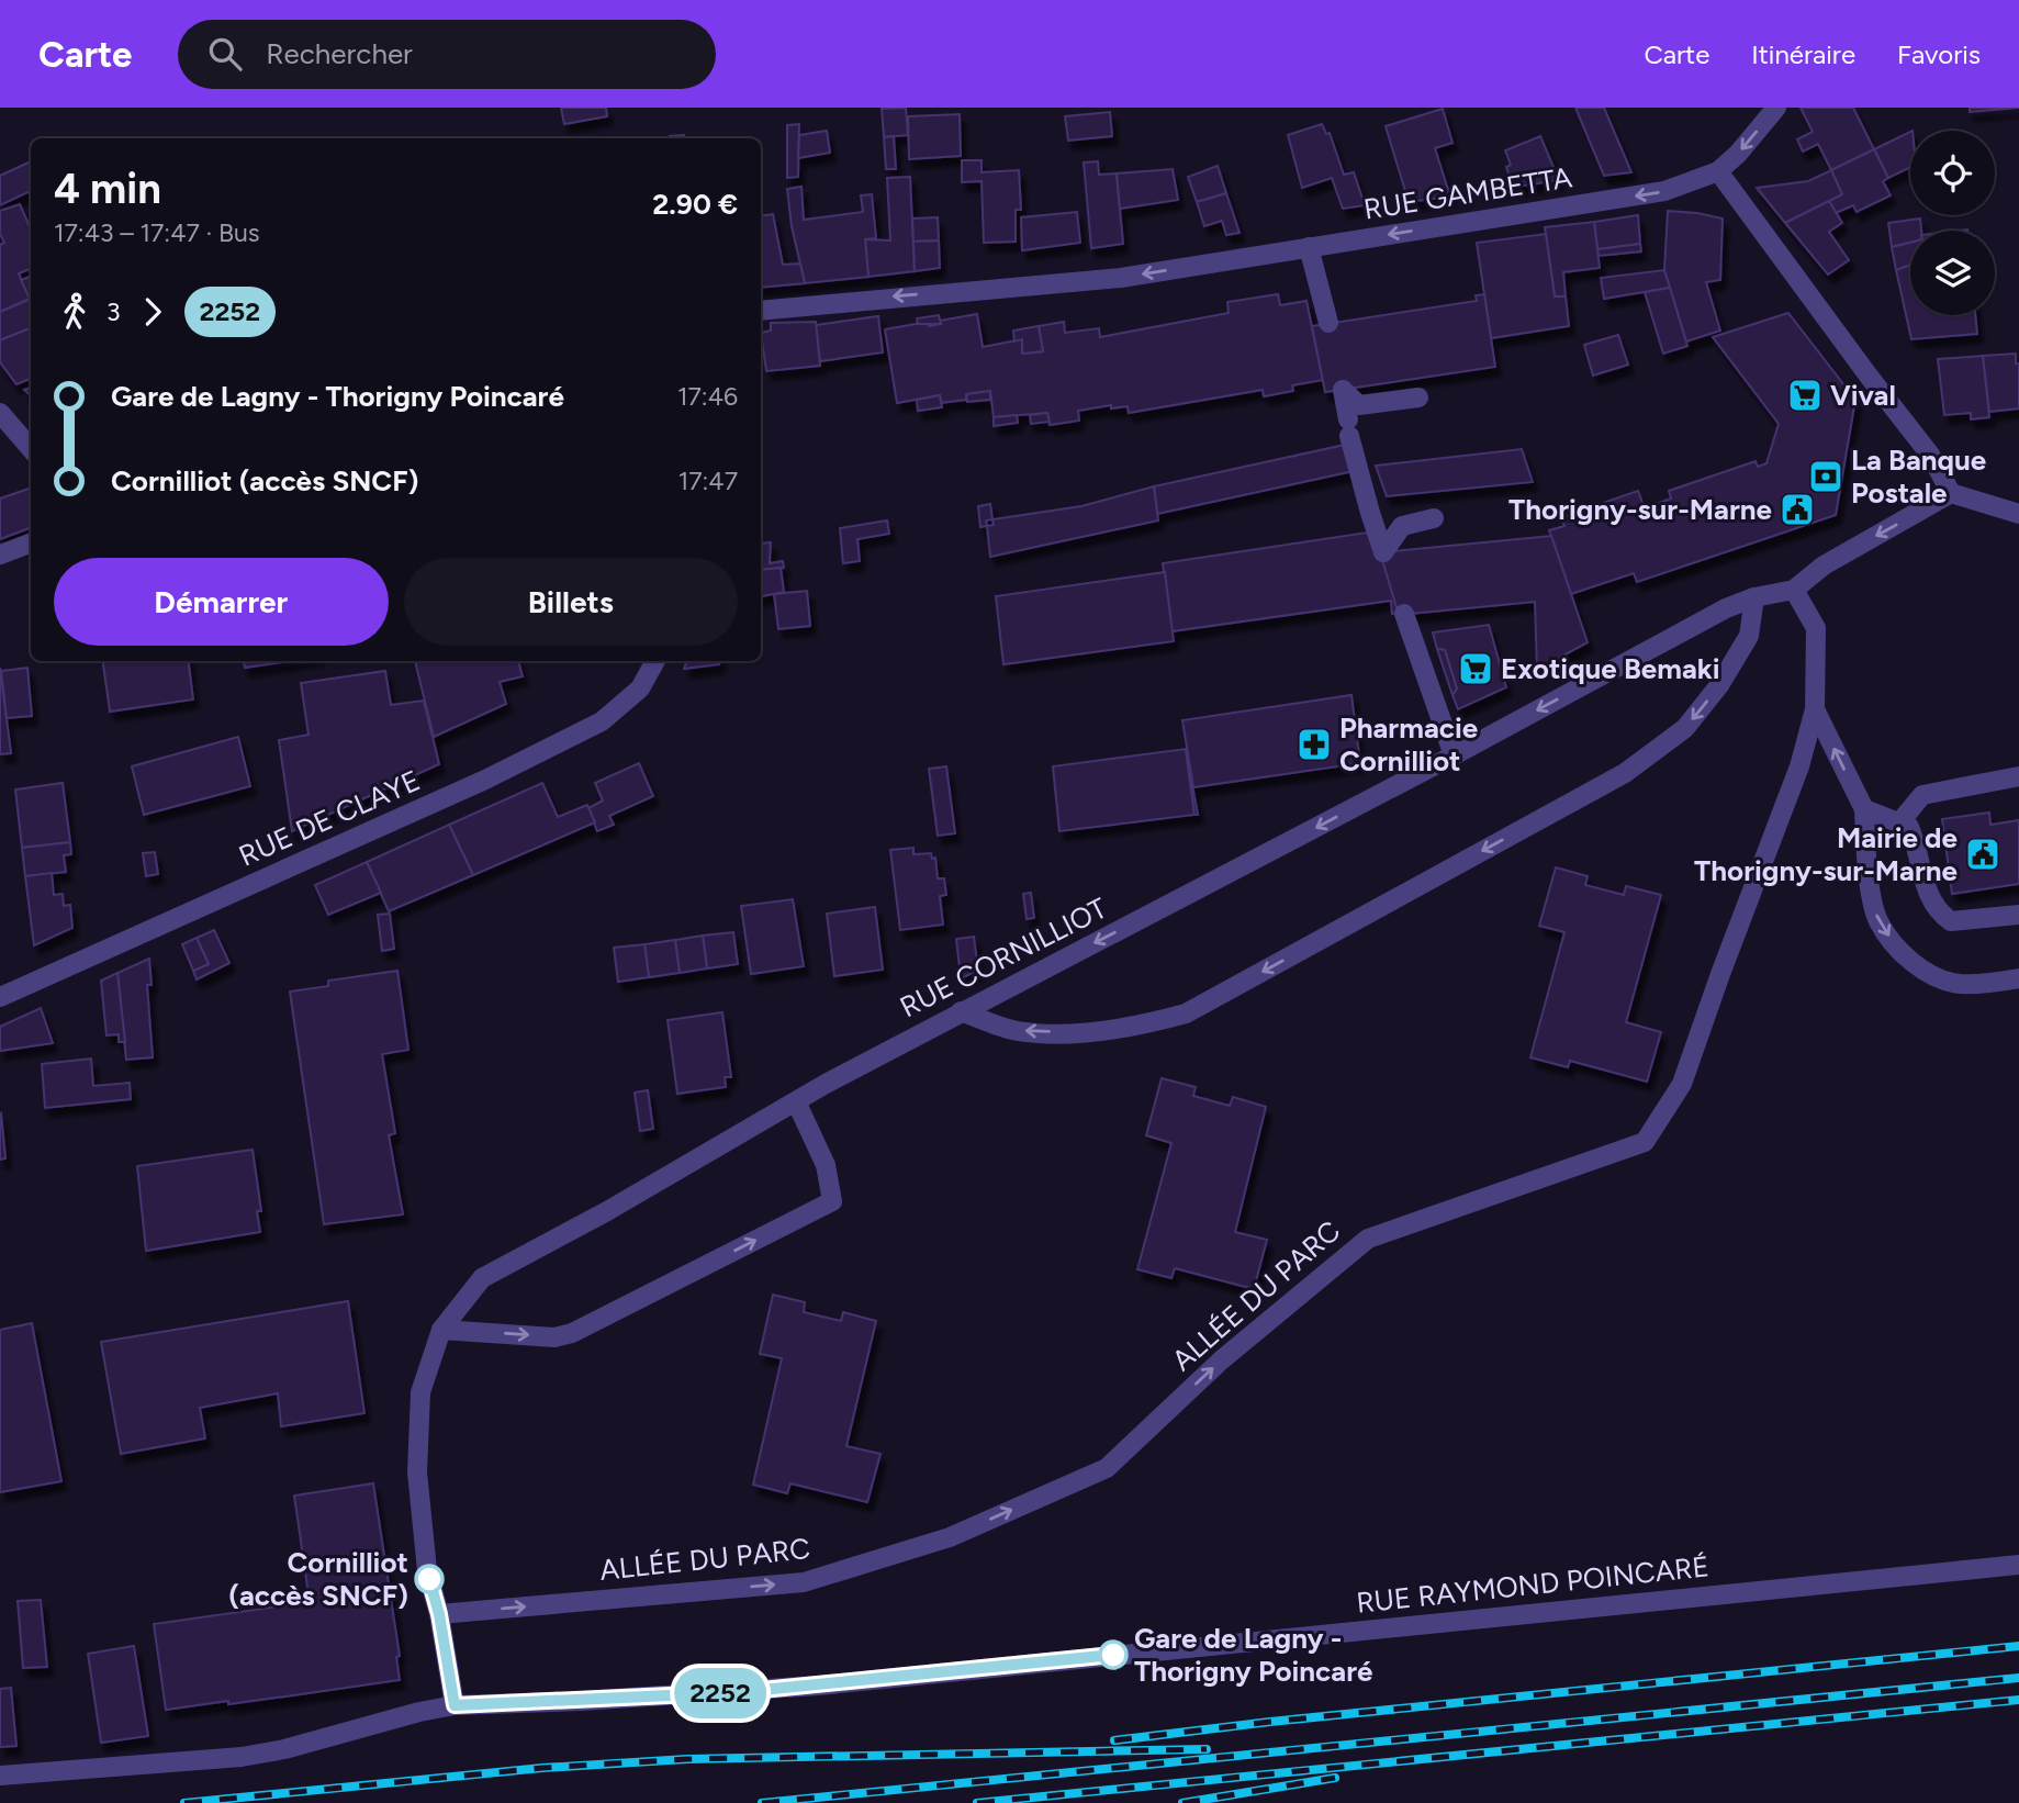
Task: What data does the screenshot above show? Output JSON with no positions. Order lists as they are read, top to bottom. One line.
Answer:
{"streets":{"street":["RUE GAMBETTA","RUE DE CLAYE","RUE CORNILLIOT","ALLÉE DU PARC","RUE RAYMOND POINCARÉ"]},"crossings":[["RUE CORNILLIOT","ALLÉE DU PARC"],["RUE CORNILLIOT","RUE RAYMOND POINCARÉ"]],"one_way":["RUE GAMBETTA","ALLÉE DU PARC"],"places":{"supermarket":["Vival","Exotique Bemaki"],"bank":["La Banque Postale"],"public building":["Thorigny-sur-Marne","Mairie de Thorigny-sur-Marne"],"pharmacy":["Pharmacie Cornilliot"],"other":["Cornilliot (accès SNCF)","Gare de Lagny - Thorigny Poincaré"]},"lines":["bus line 2252"],"page":{"header":"Carte","search":"Rechercher","nav":["Carte","Itinéraire","Favoris"],"on_map":"2252","heading":["4 min","17:43 – 17:47 · Bus","2.90 €"],"legs":["3","2252"],"list":[{"name":"Gare de Lagny - Thorigny Poincaré","value":"17:46"},{"name":"Cornilliot (accès SNCF)","value":"17:47"}],"buttons":["Démarrer","Billets"]}}
